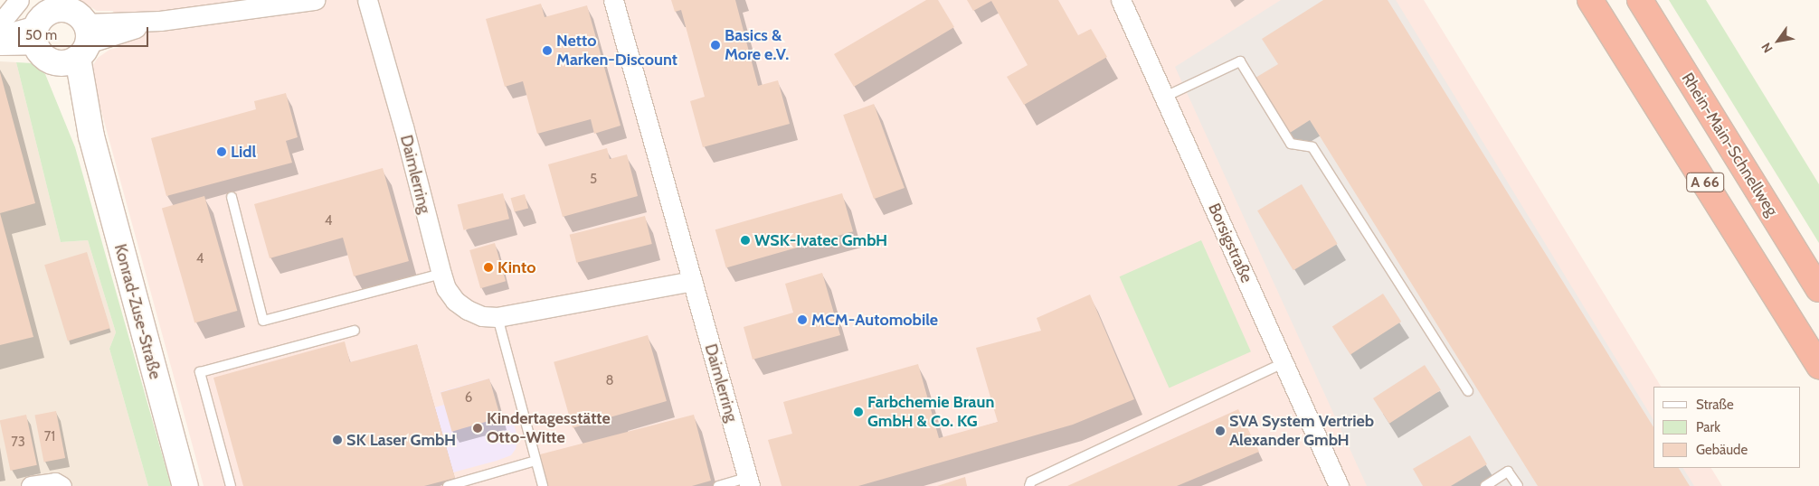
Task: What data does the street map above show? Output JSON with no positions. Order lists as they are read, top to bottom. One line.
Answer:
{"streets":{"highway":["Rhein-Main-Schnellweg","A 66"],"street":["Daimlerring","Borsigstraße","Konrad-Zuse-Straße"]},"places":["Basics & More e.V.","Netto Marken-Discount","Lidl","WSK-Ivatec GmbH","Kinto","MCM-Automobile","Farbchemie Braun GmbH & Co. KG","Kindertagesstätte Otto-Witte","SVA System Vertrieb Alexander GmbH","SK Laser GmbH"],"house_numbers":["5","4","4","8","6","71","73"],"legend":["Straße","Park","Gebäude"],"scale_bar":"50 m","north":"bottom left"}
